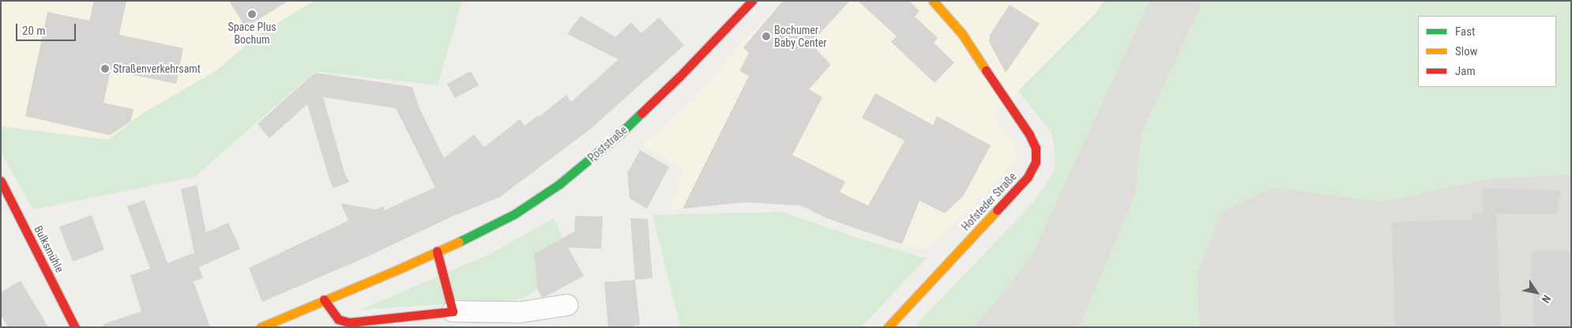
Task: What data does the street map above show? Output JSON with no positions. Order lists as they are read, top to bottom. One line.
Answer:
{"streets":{"street":["Poststraße","Hofsteder Straße","Bulksmühle"]},"places":["Space Plus Bochum","Bochumer Baby Center","Straßenverkehrsamt"],"legend":["Fast","Slow","Jam"],"scale_bar":"20 m","north":"bottom right"}
